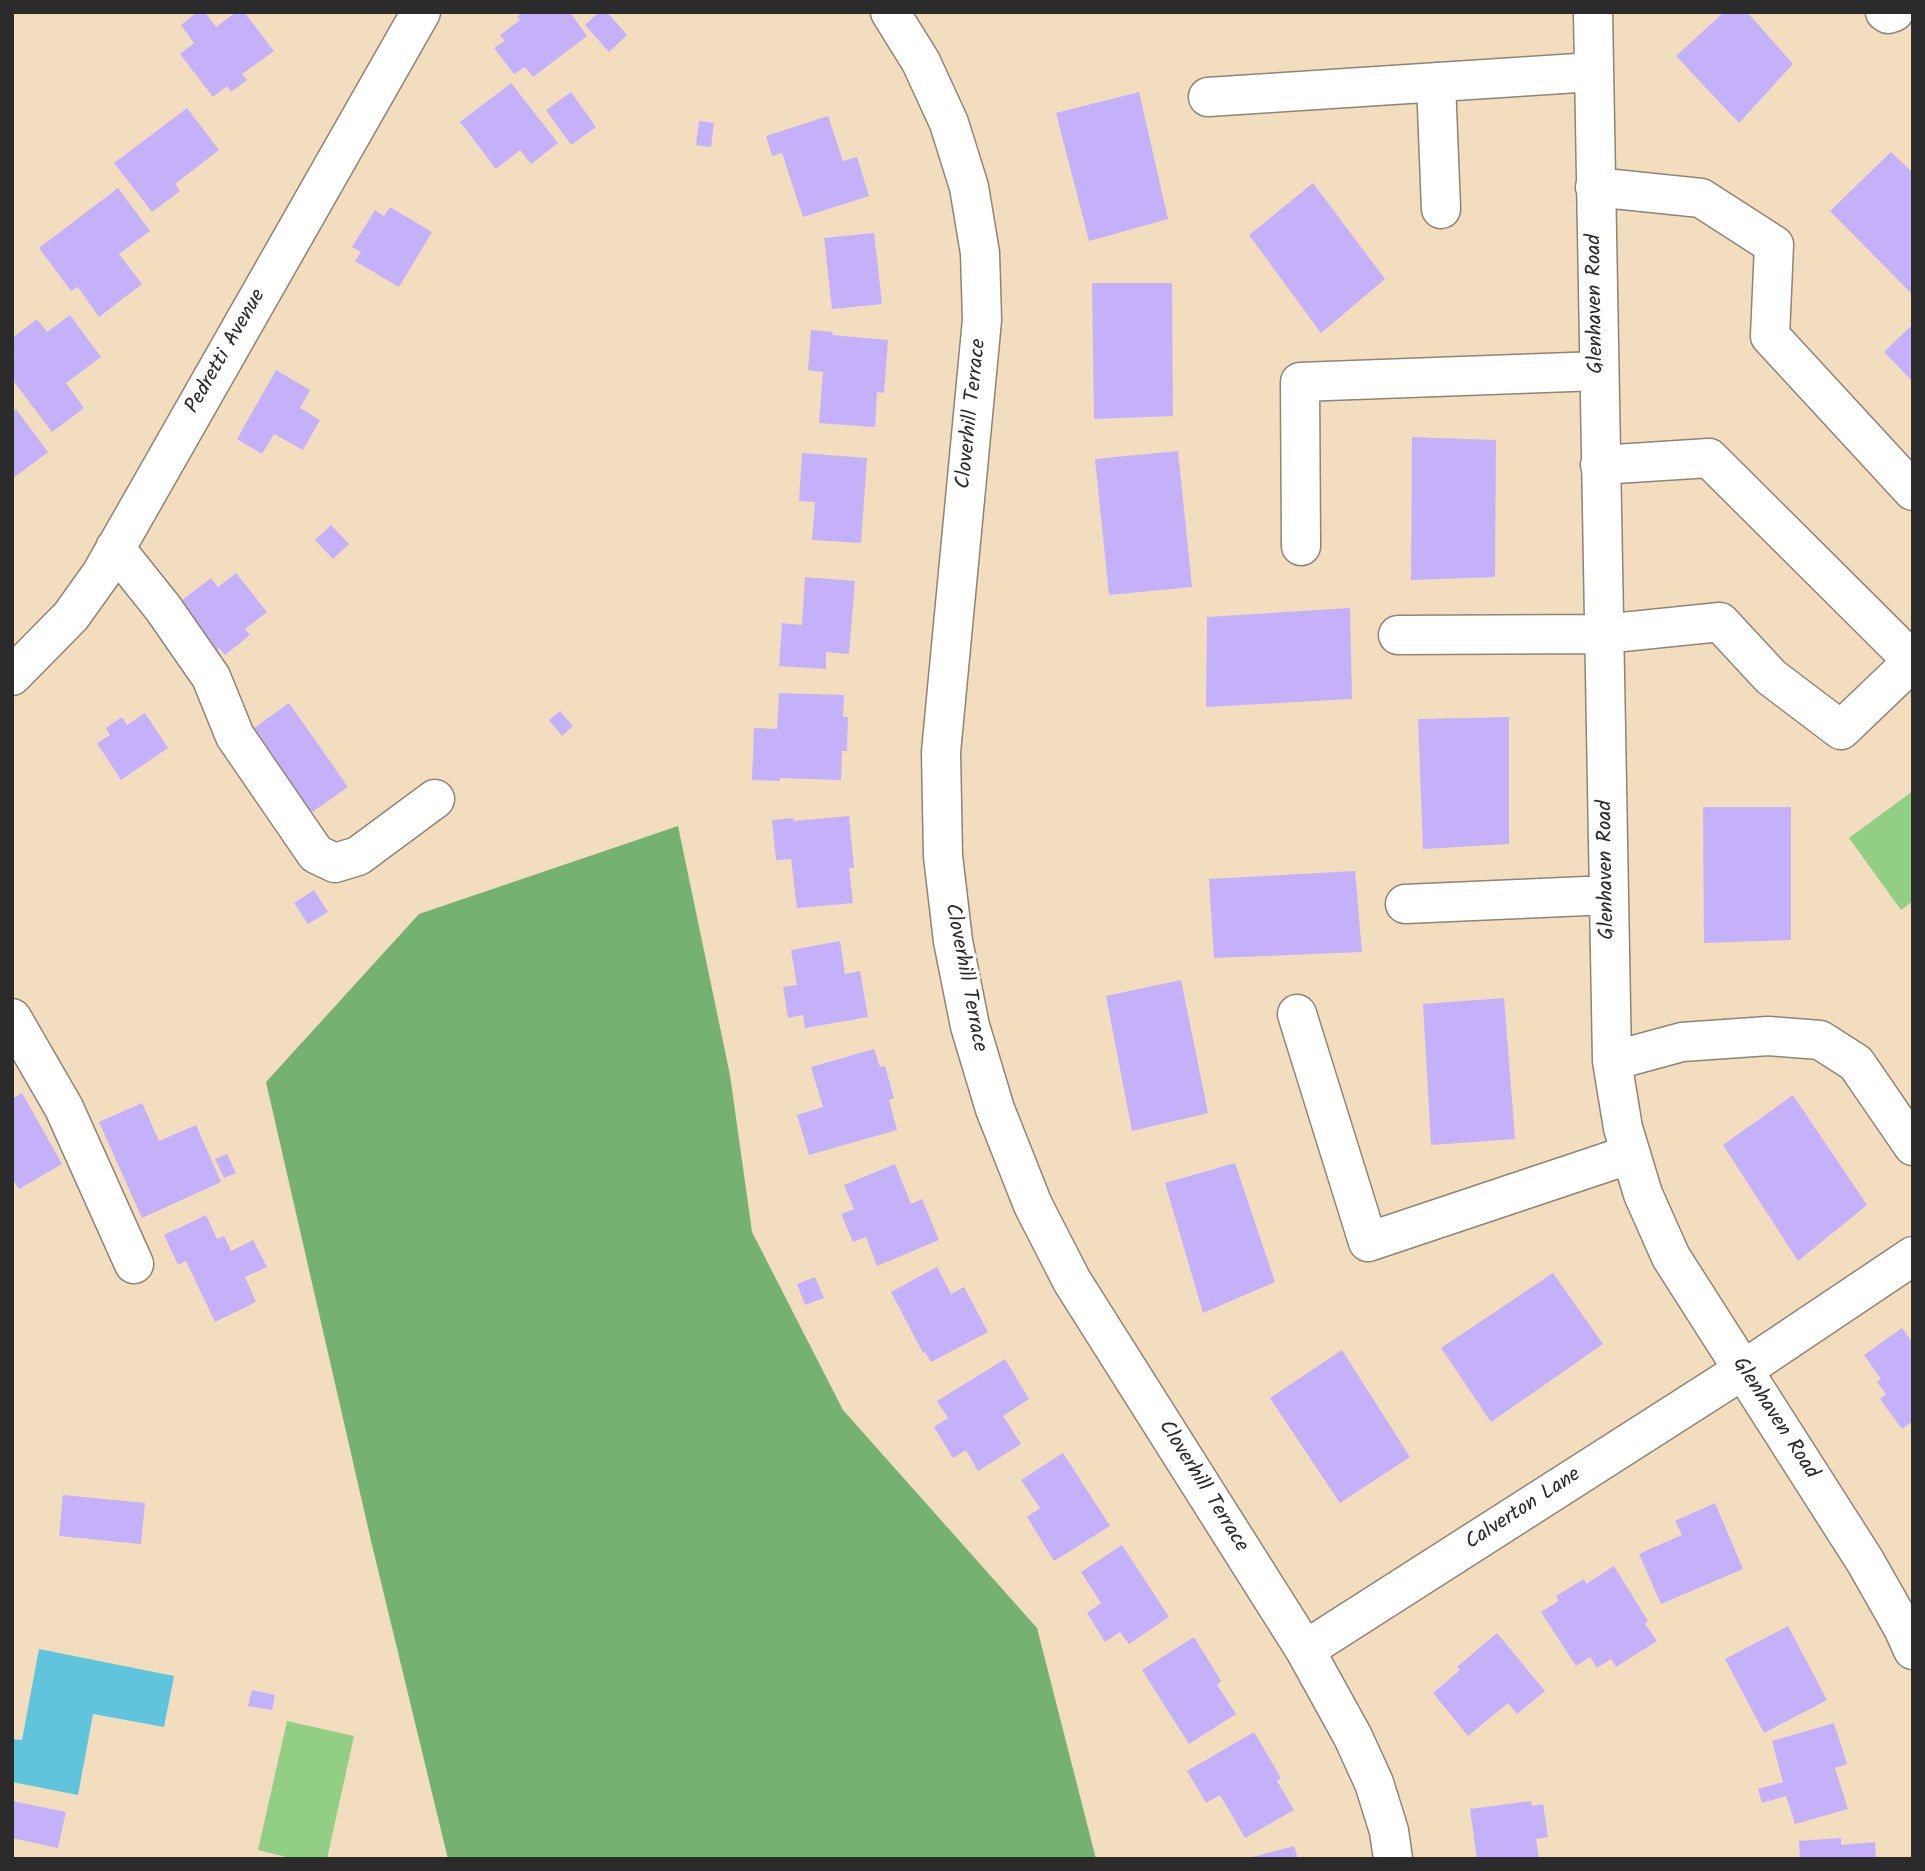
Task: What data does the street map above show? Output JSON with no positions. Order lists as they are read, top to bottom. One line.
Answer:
{"streets":{"street":["Glenhaven Road","Pedretti Avenue","Cloverhill Terrace","Calverton Lane"]},"crossings":[["Glenhaven Road","Calverton Lane"],["Cloverhill Terrace","Calverton Lane"]]}
